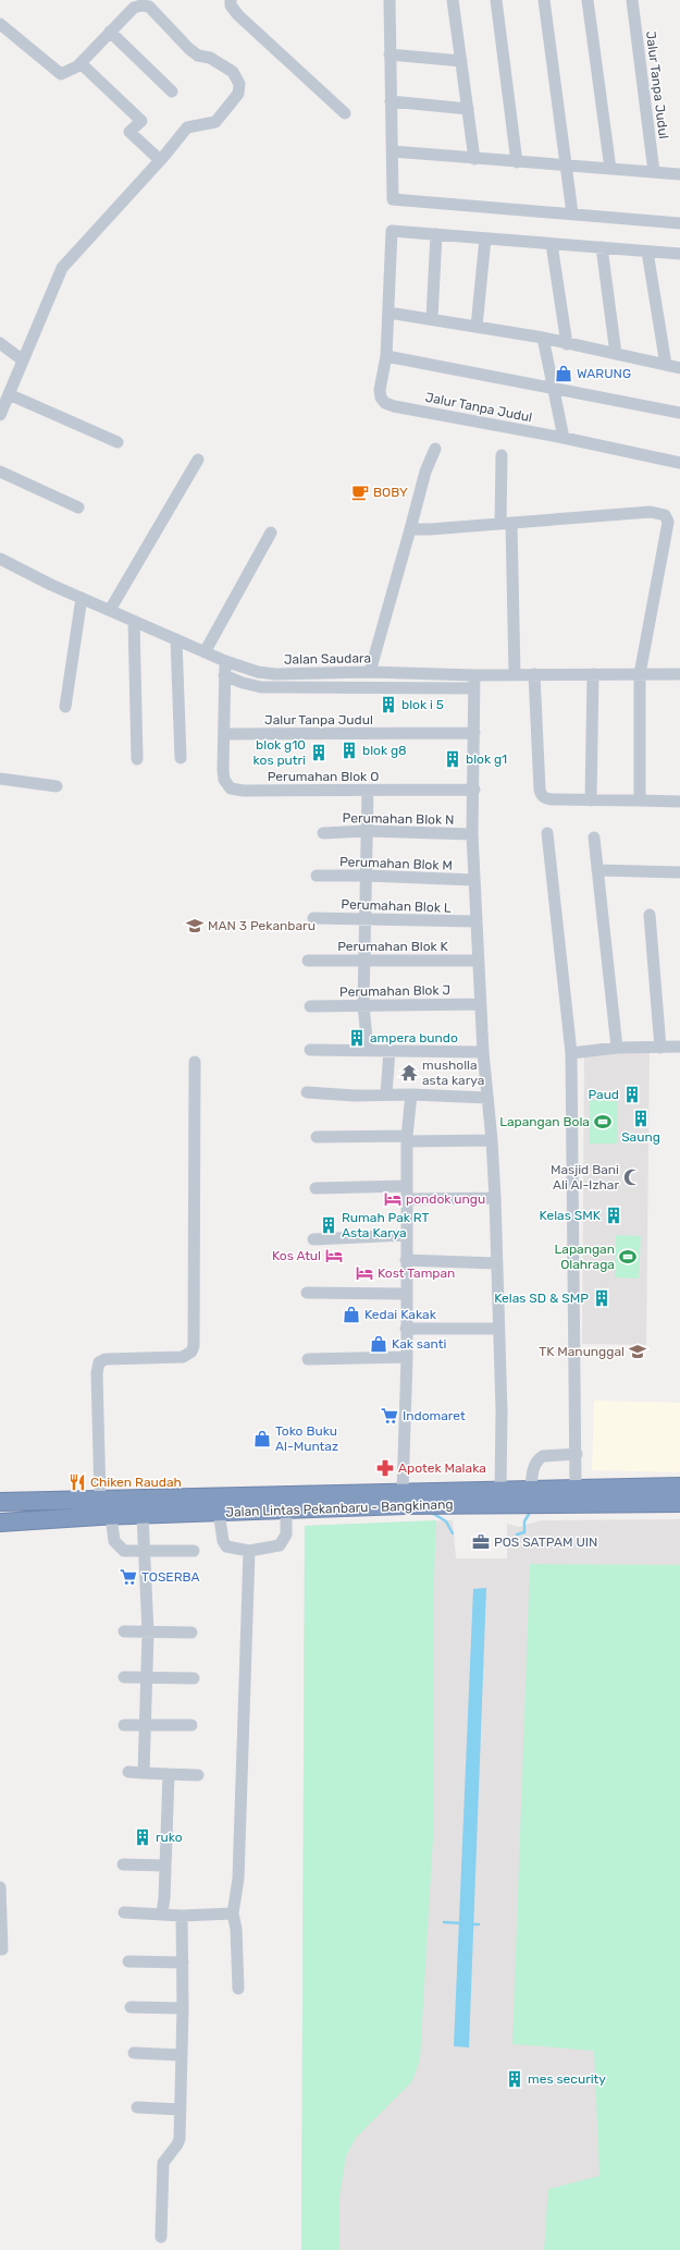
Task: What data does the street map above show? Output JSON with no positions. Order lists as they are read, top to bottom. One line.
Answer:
{"streets":{"highway":["Jalan Lintas Pekanbaru - Bangkinang"],"street":["Jalur Tanpa Judul","Jalan Saudara","Perumahan Blok O","Perumahan Blok N","Perumahan Blok M","Perumahan Blok L","Perumahan Blok K","Perumahan Blok J"]},"crossings":[["Jalur Tanpa Judul","Perumahan Blok O"]],"places":{"shop":["WARUNG","Kedai Kakak","Kak santi","Toko Buku Al-Muntaz"],"cafe":["BOBY"],"building":["blok i 5","blok g8","blok g10 kos putri","blok g1","ampera bundo","Paud","Saung","Kelas SMK","Rumah Pak RT Asta Karya","Kelas SD & SMP","ruko","mes security"],"school or university":["MAN 3 Pekanbaru","TK Manunggal"],"temple":["musholla asta karya"],"sports":["Lapangan Bola","Lapangan Olahraga"],"mosque":["Masjid Bani Ali Al-Izhar"],"hotel":["pondok ungu","Kos Atul","Kost Tampan"],"supermarket":["Indomaret","TOSERBA"],"pharmacy":["Apotek Malaka"],"restaurant":["Chiken Raudah"],"office":["POS SATPAM UIN"]}}
